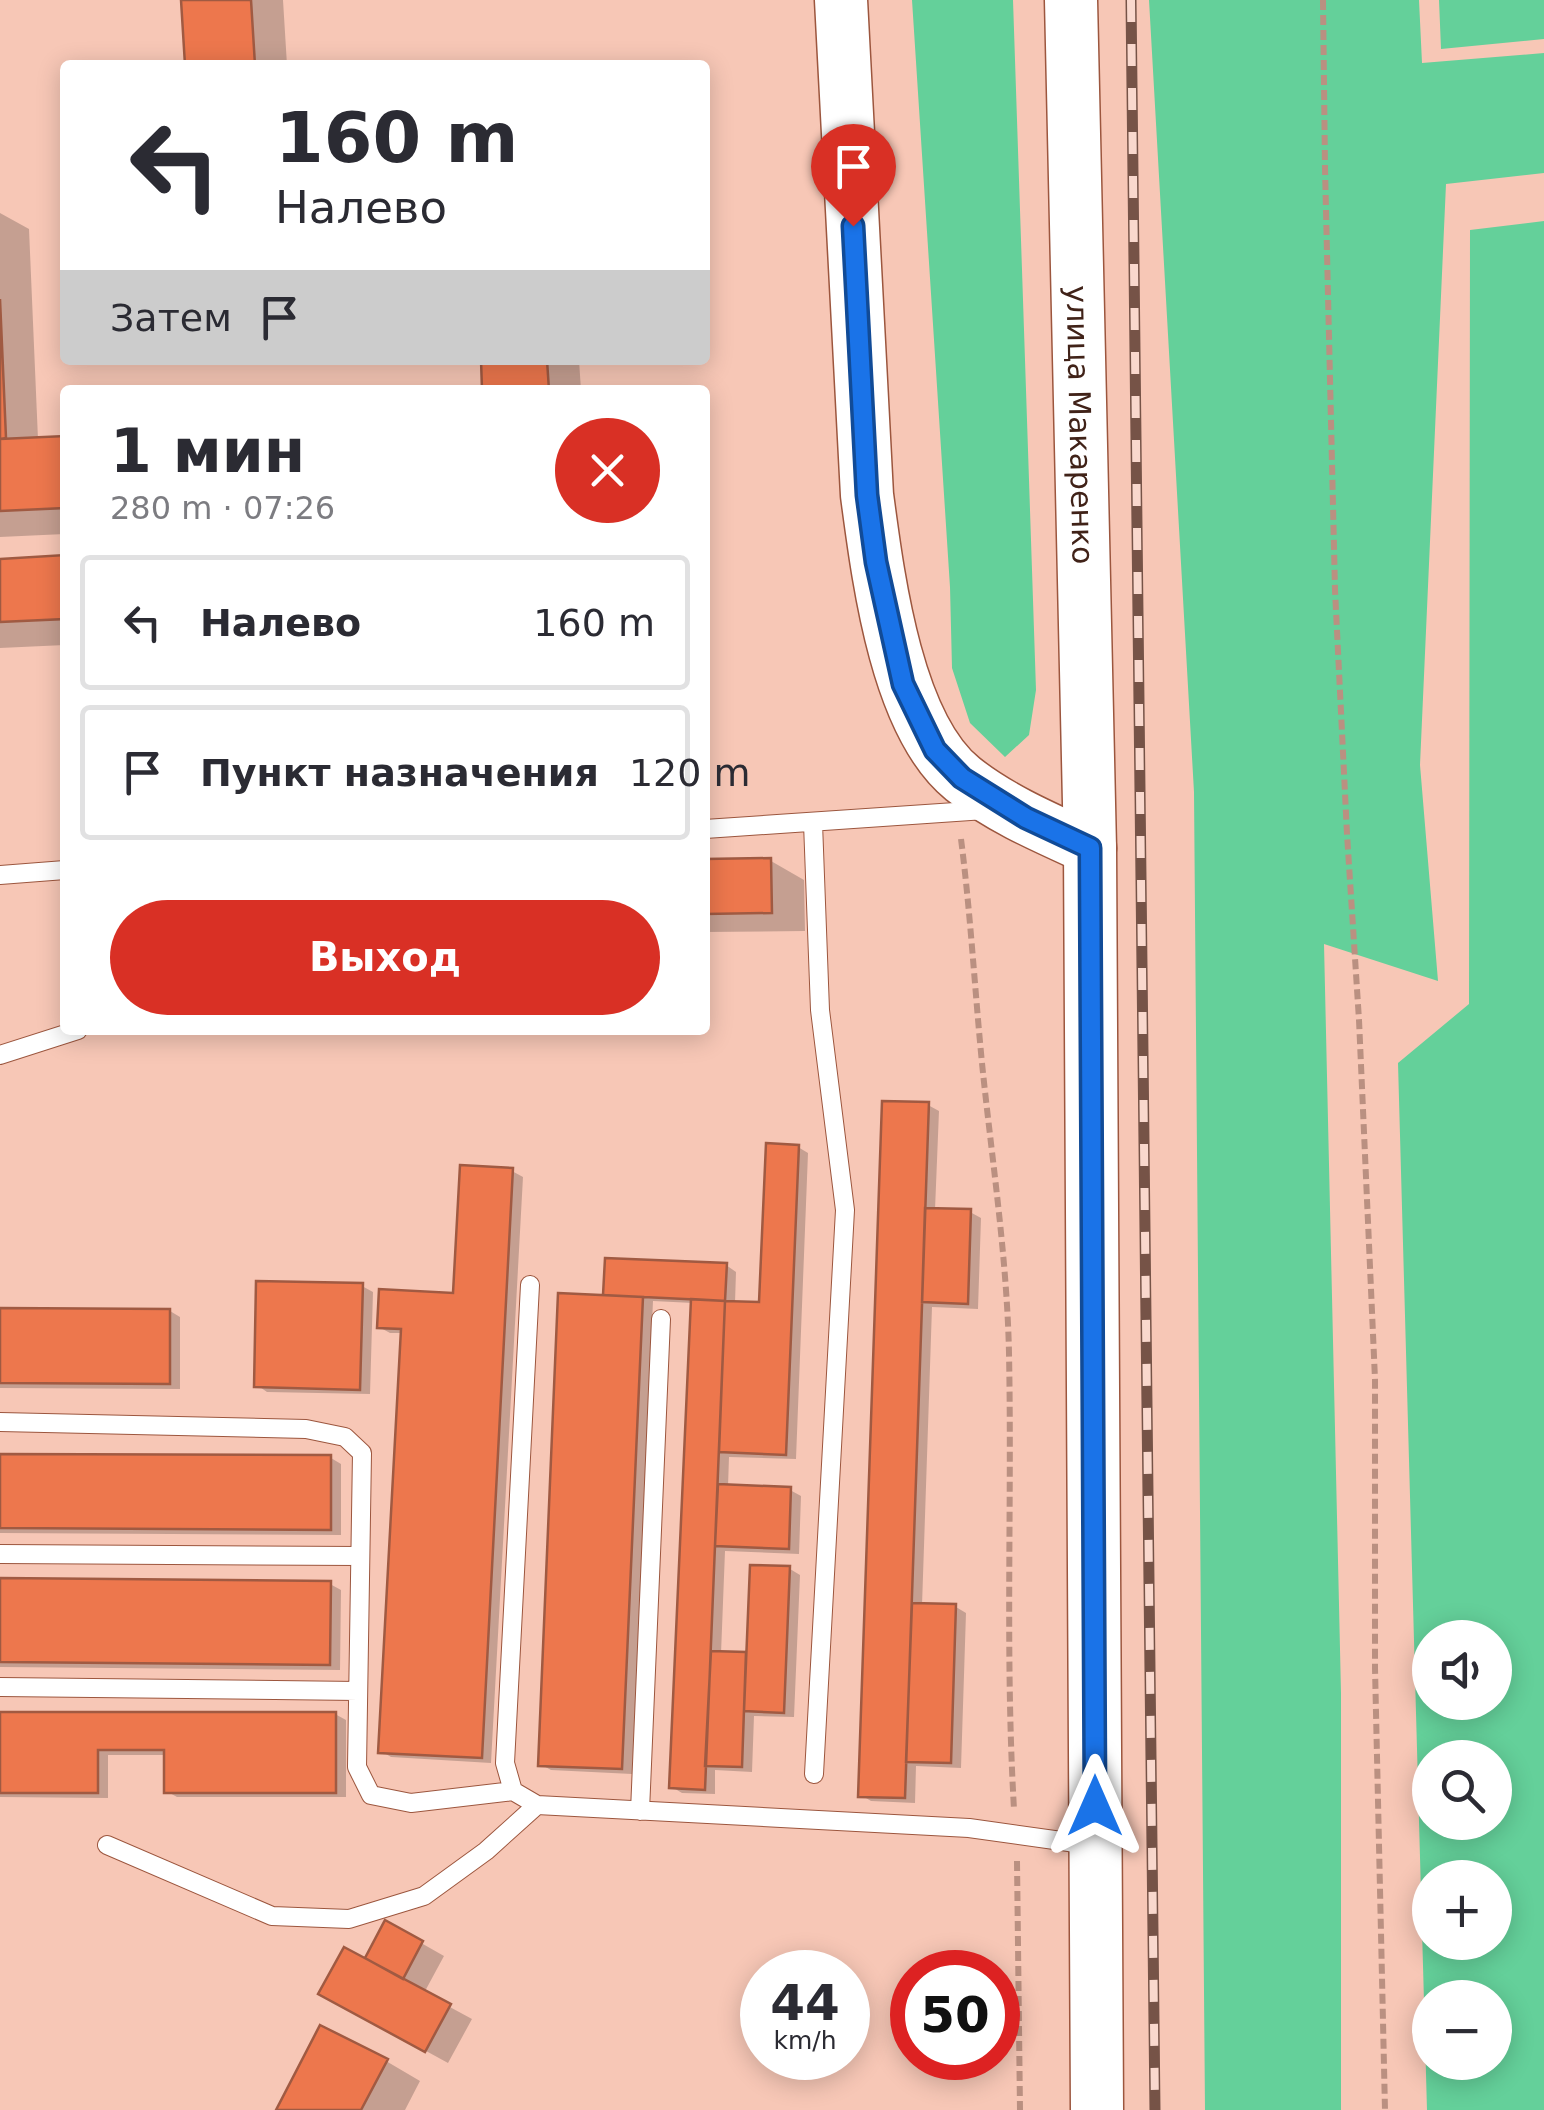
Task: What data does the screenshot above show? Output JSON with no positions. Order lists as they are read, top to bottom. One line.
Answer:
{"streets":{"main road":["улица Макаренко"]},"page":{"turn":["160 m","Налево"],"then":"Затем","heading":["1 мин","280 m · 07:26"],"list":[{"name":"Налево","value":"160 m"},{"name":"Пункт назначения","value":"120 m"}],"buttons":"Выход","map_buttons":["+","−"],"speed":"44 km/h","limit":"50"}}
